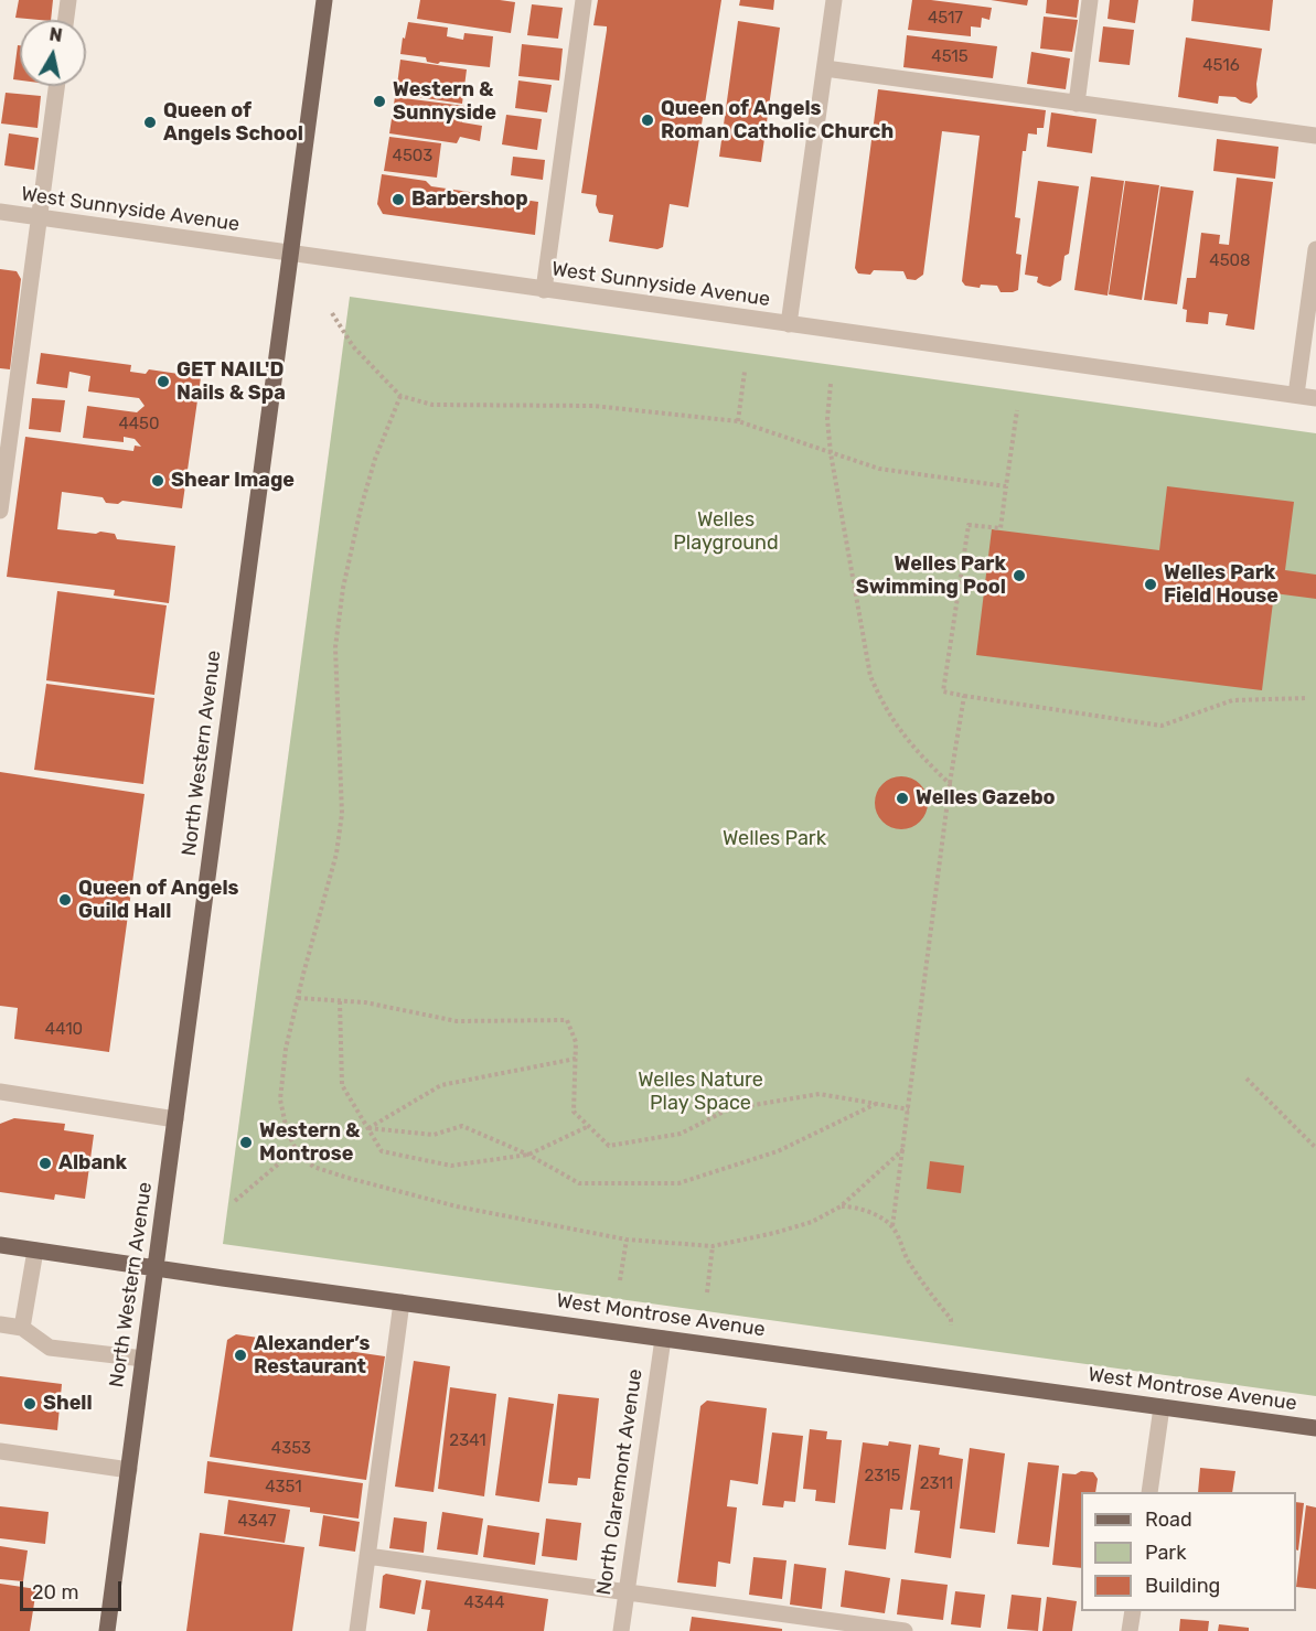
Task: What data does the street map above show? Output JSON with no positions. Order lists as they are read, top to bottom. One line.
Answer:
{"streets":{"main road":["North Western Avenue","West Montrose Avenue"],"street":["West Sunnyside Avenue","North Claremont Avenue"]},"crossings":[["West Sunnyside Avenue","North Western Avenue"],["North Western Avenue","West Montrose Avenue"],["West Montrose Avenue","North Claremont Avenue"]],"parks":["Welles Playground","Welles Park","Welles Nature Play Space"],"places":["Western & Sunnyside","Queen of Angels Roman Catholic Church","Queen of Angels School","Barbershop","GET NAIL'D Nails & Spa","Shear Image","Welles Park Swimming Pool","Welles Park Field House","Welles Gazebo","Queen of Angels Guild Hall","Western & Montrose","Albank","Alexander’s Restaurant","Shell"],"house_numbers":["4517","4515","4516","4503","4508","4450","4410","2341","4353","2315","2311","4351","4347","4344"],"legend":["Road","Park","Building"],"scale_bar":"20 m","north":"top"}
